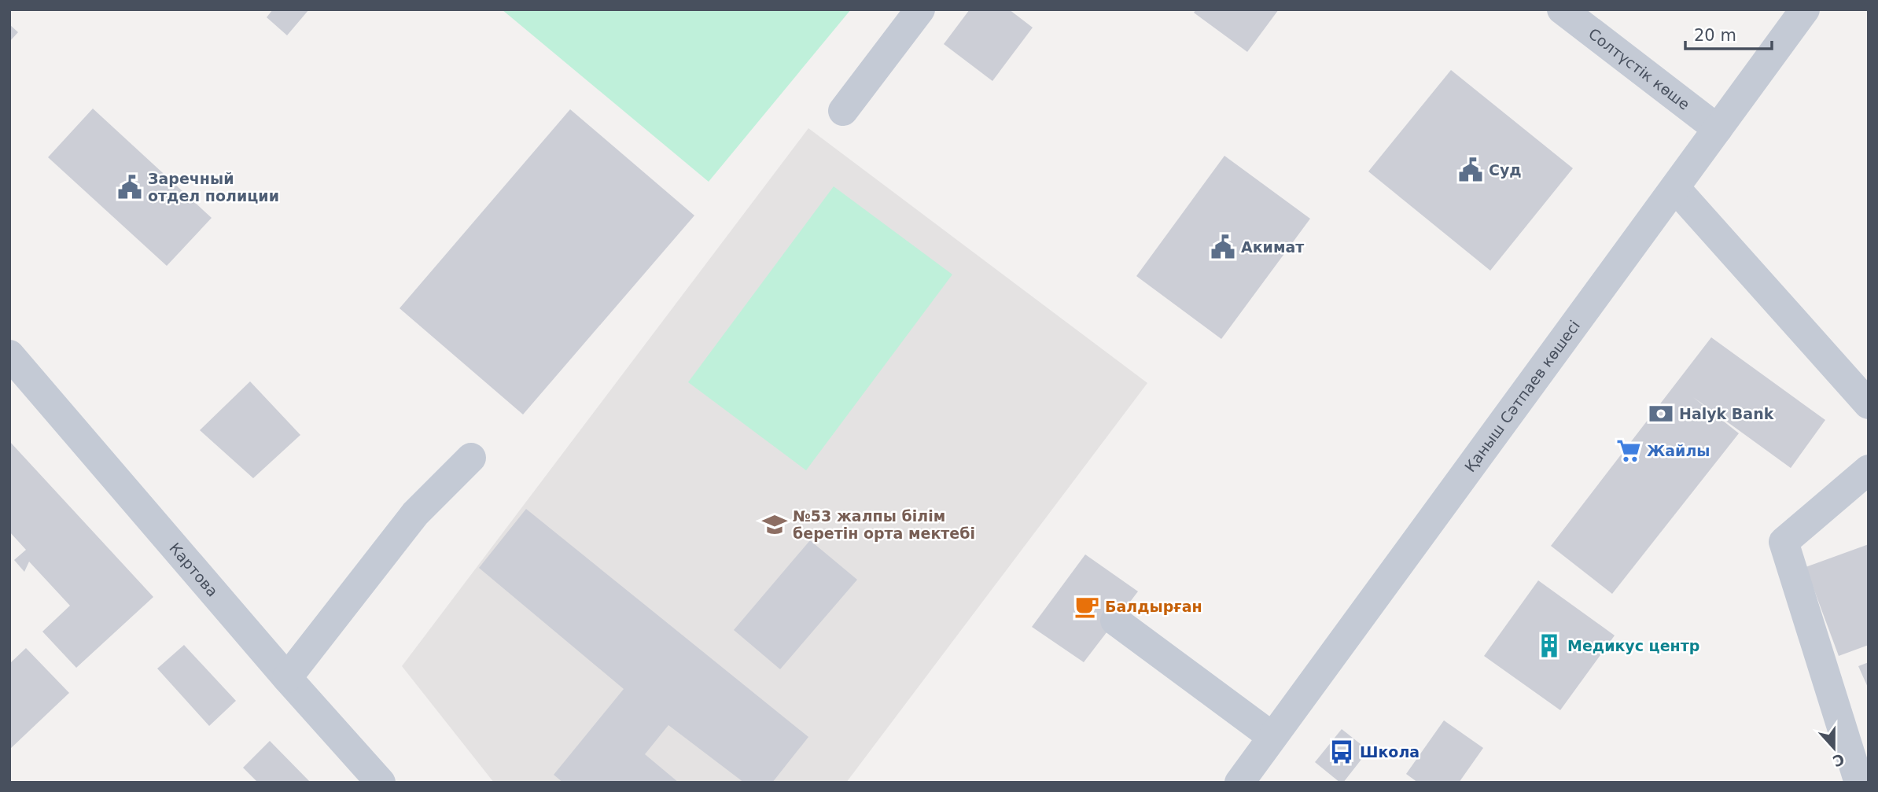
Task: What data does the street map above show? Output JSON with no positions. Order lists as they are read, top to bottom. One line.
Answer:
{"streets":{"street":["Солтүстік көше","Қаныш Сәтпаев көшесі","Картова"]},"crossings":[["Солтүстік көше","Қаныш Сәтпаев көшесі"]],"places":{"public building":["Суд","Заречный отдел полиции","Акимат"],"bank":["Halyk Bank"],"supermarket":["Жайлы"],"school or university":["№53 жалпы білім беретін орта мектебі"],"cafe":["Балдырған"],"building":["Медикус центр"],"bus stop":["Школа"]},"scale_bar":"20 m","north":"bottom"}
